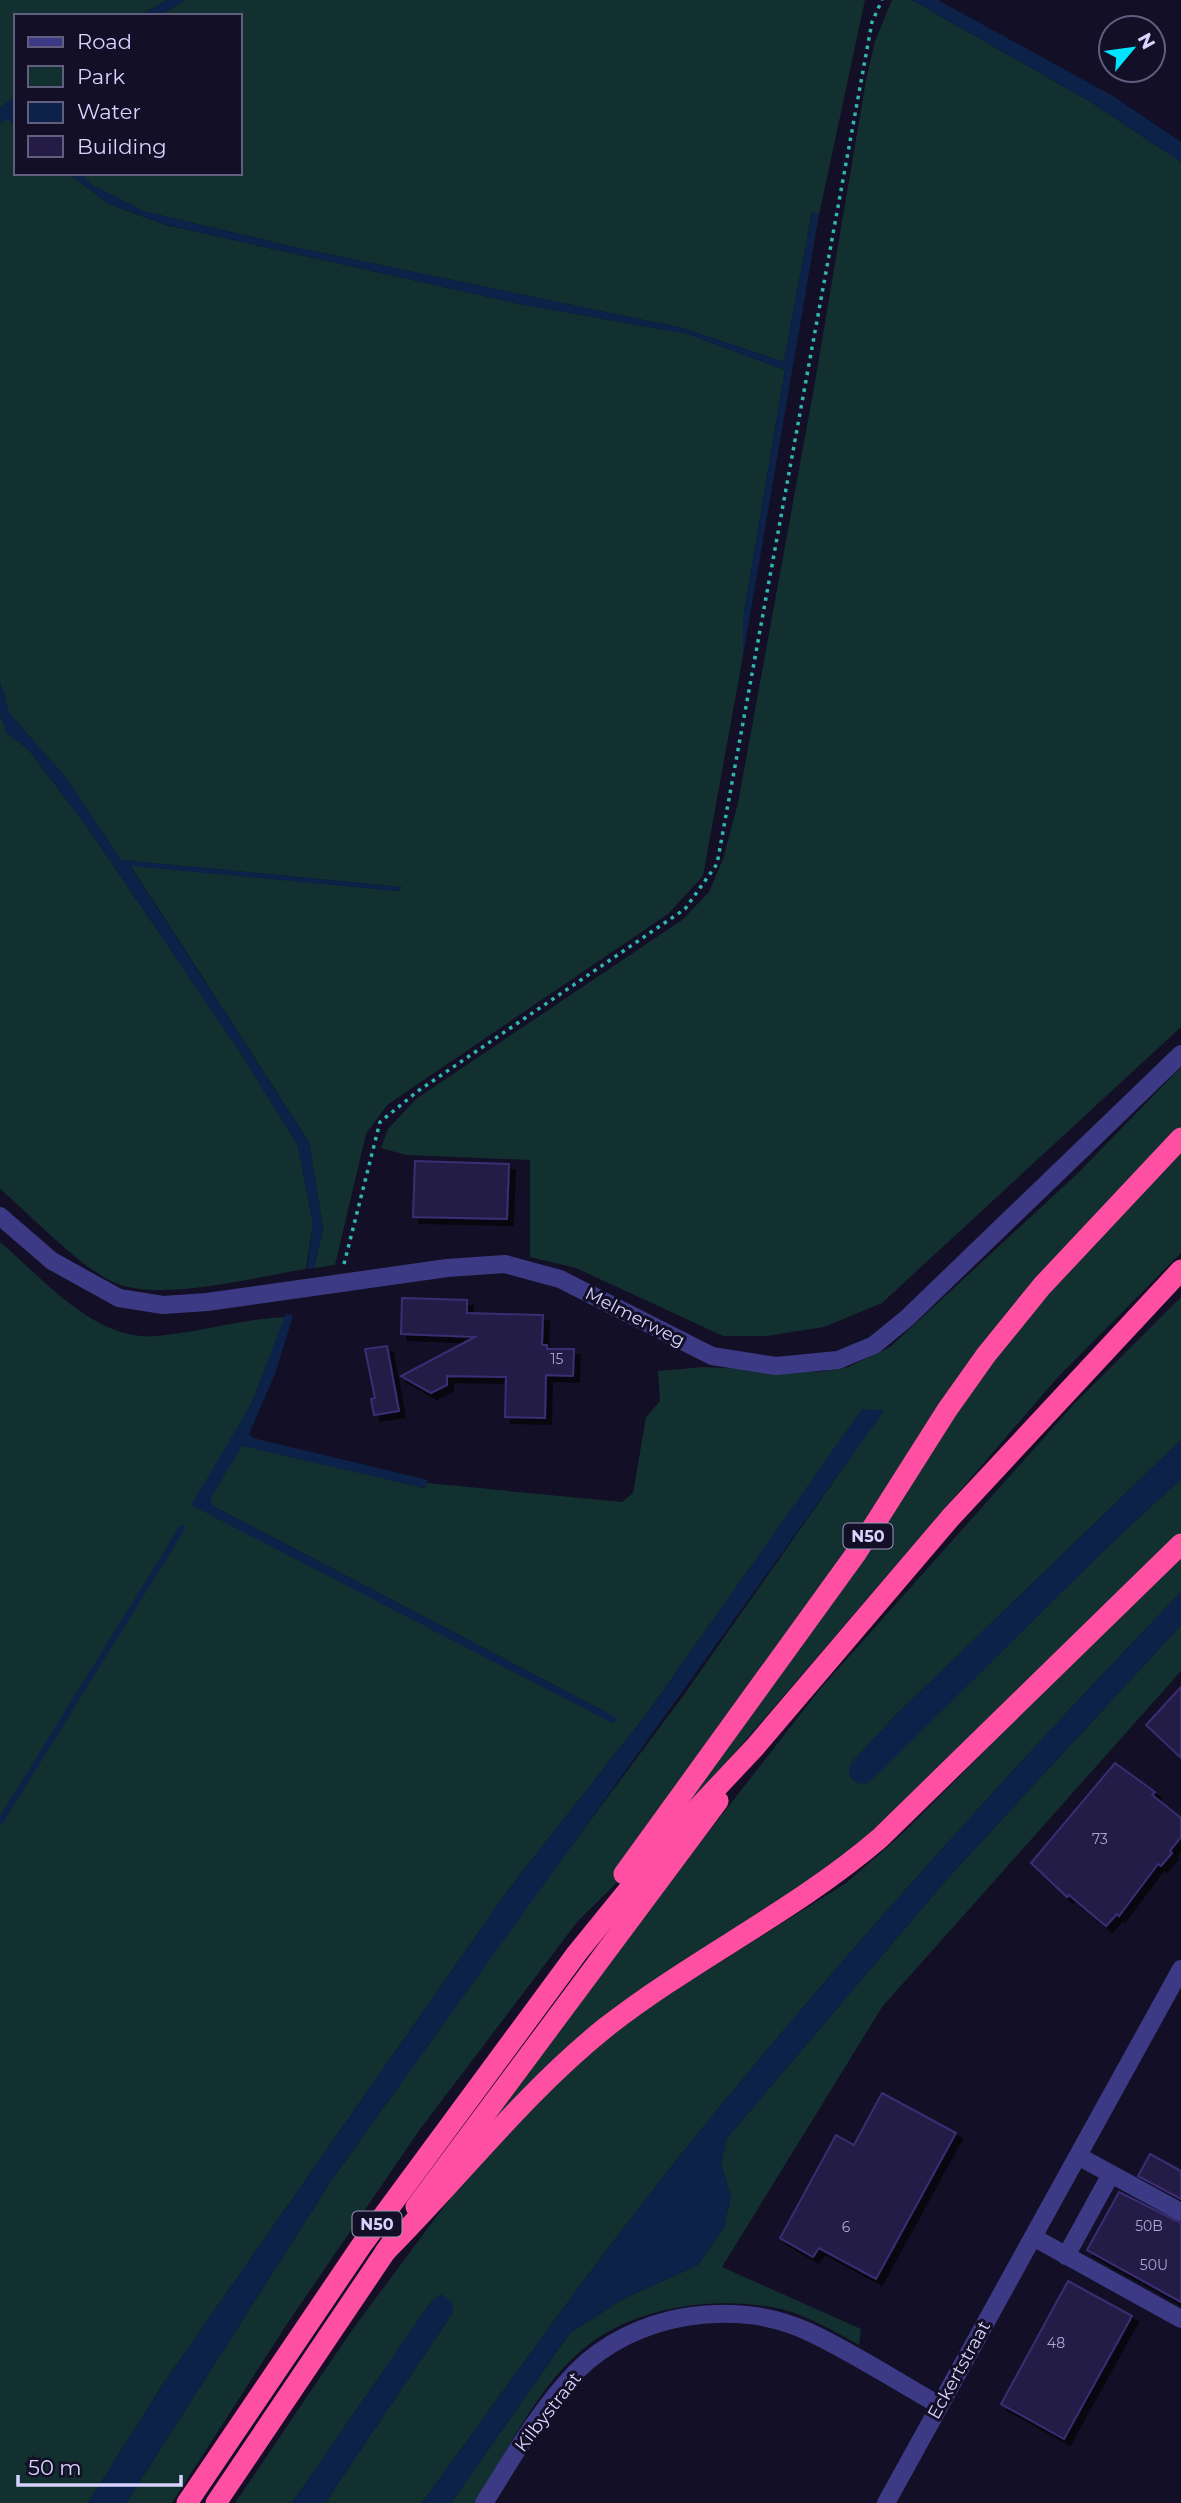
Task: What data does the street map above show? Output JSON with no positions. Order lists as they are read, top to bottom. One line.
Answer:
{"streets":{"highway":["N50"],"street":["Melmerweg","Eckertstraat","Kilbystraat"]},"crossings":[["Eckertstraat","Kilbystraat"]],"house_numbers":["15","73","50B","6","50U","48"],"legend":["Road","Park","Water","Building"],"scale_bar":"50 m","north":"top right"}
